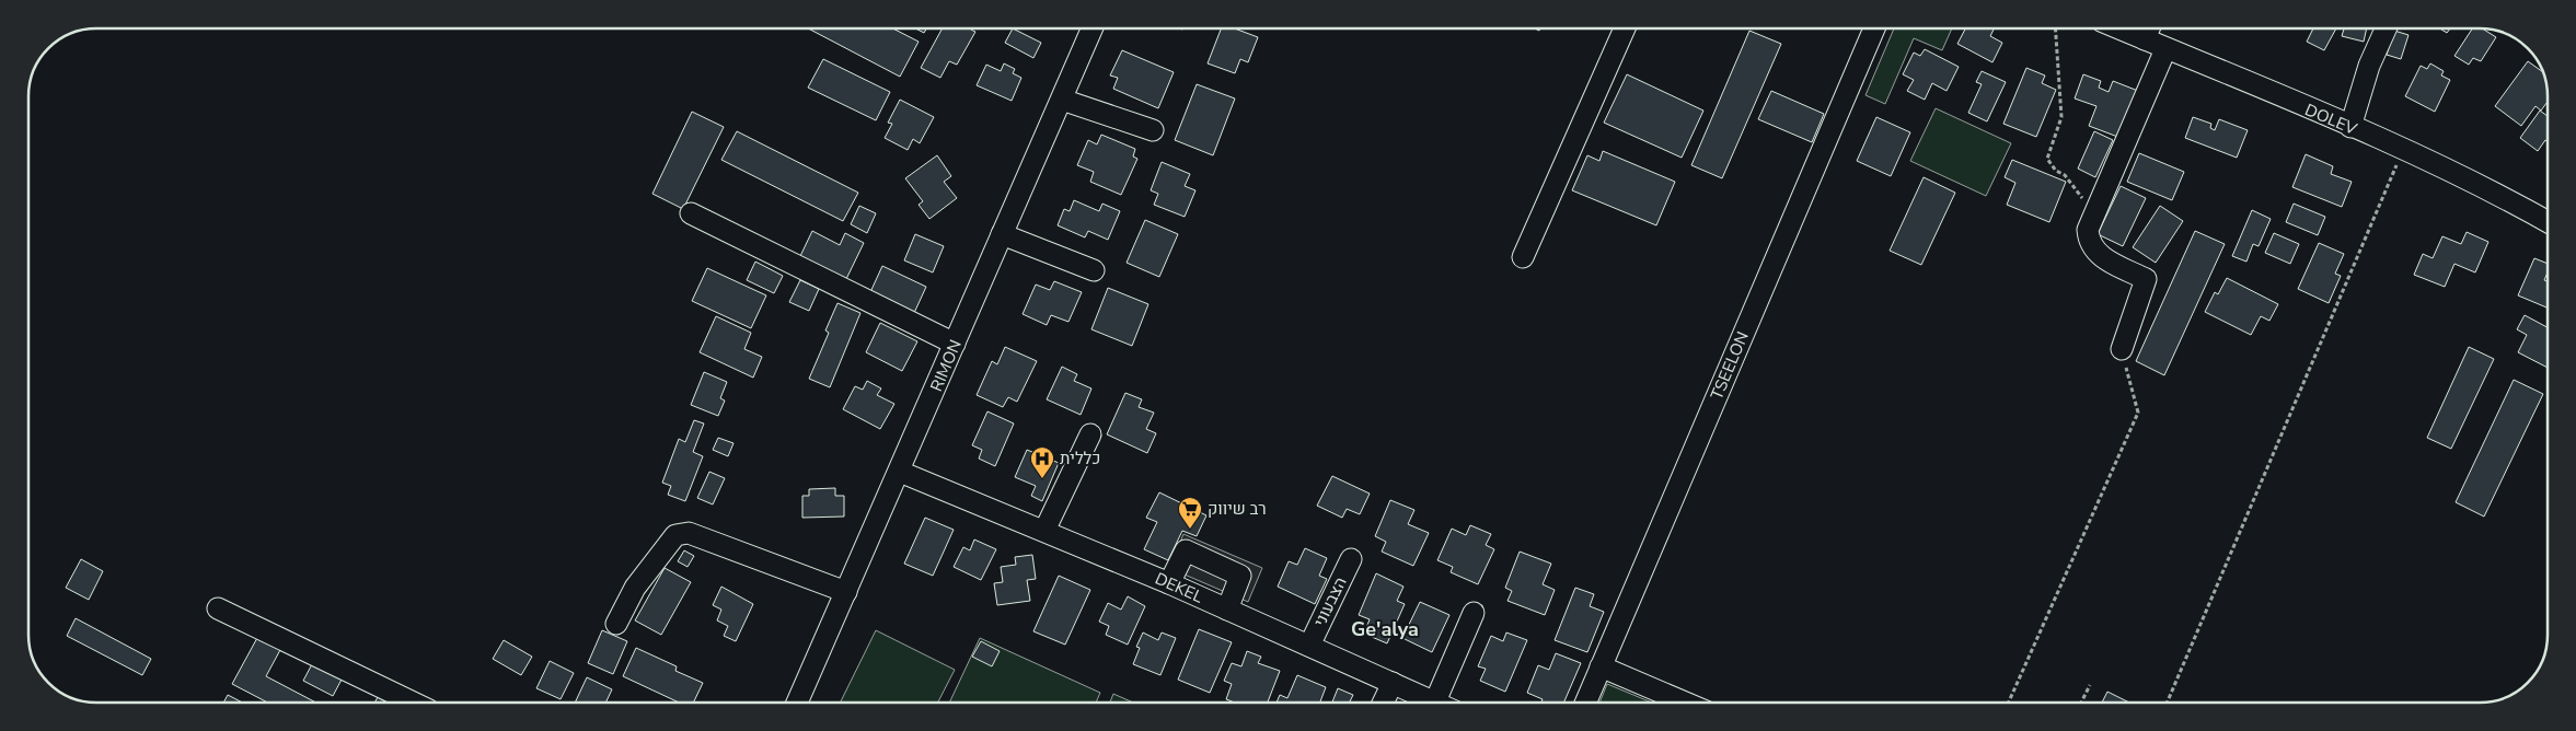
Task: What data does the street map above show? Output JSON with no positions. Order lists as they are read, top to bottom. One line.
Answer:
{"streets":{"street":["DOLEV","RIMON","TSEELON","DEKEL","הצבעוני"]},"crossings":[["RIMON","DEKEL"],["DEKEL","הצבעוני"]],"districts":["Ge'alya"],"places":{"hospital":["כללית"],"supermarket":["רב שיווק"]}}
